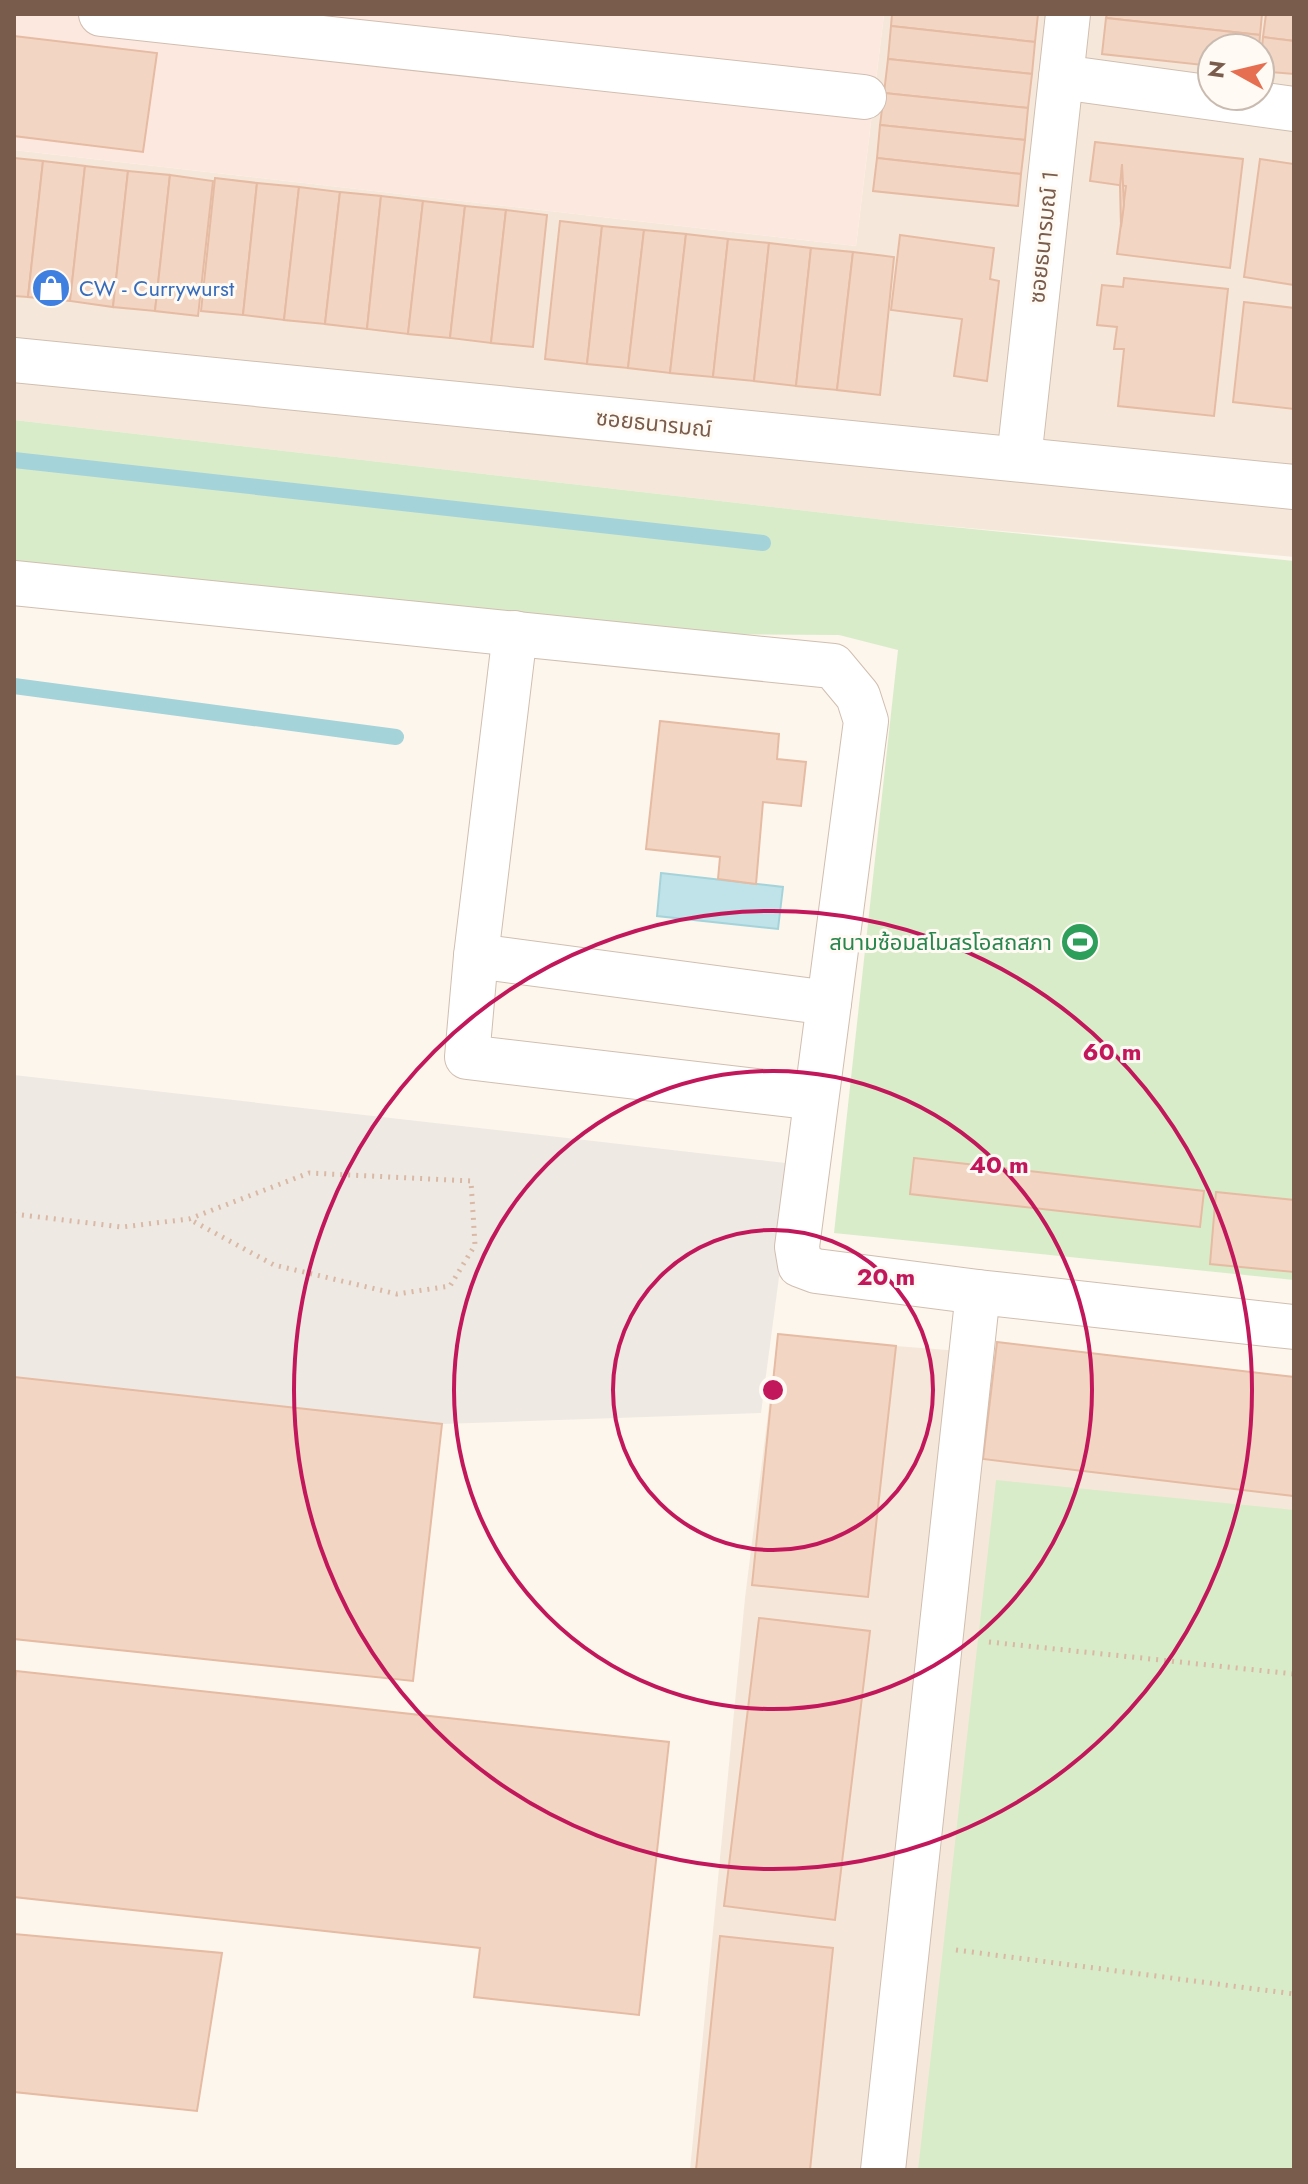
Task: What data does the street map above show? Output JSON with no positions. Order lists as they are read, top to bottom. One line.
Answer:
{"streets":{"street":["ซอยธนารมณ์ 1","ซอยธนารมณ์"]},"crossings":[["ซอยธนารมณ์ 1","ซอยธนารมณ์"]],"places":{"shop":["CW - Currywurst"],"sports":["สนามซ้อมสโมสรโอสถสภา"]},"north":"left","rings":["60 m","40 m","20 m"]}
